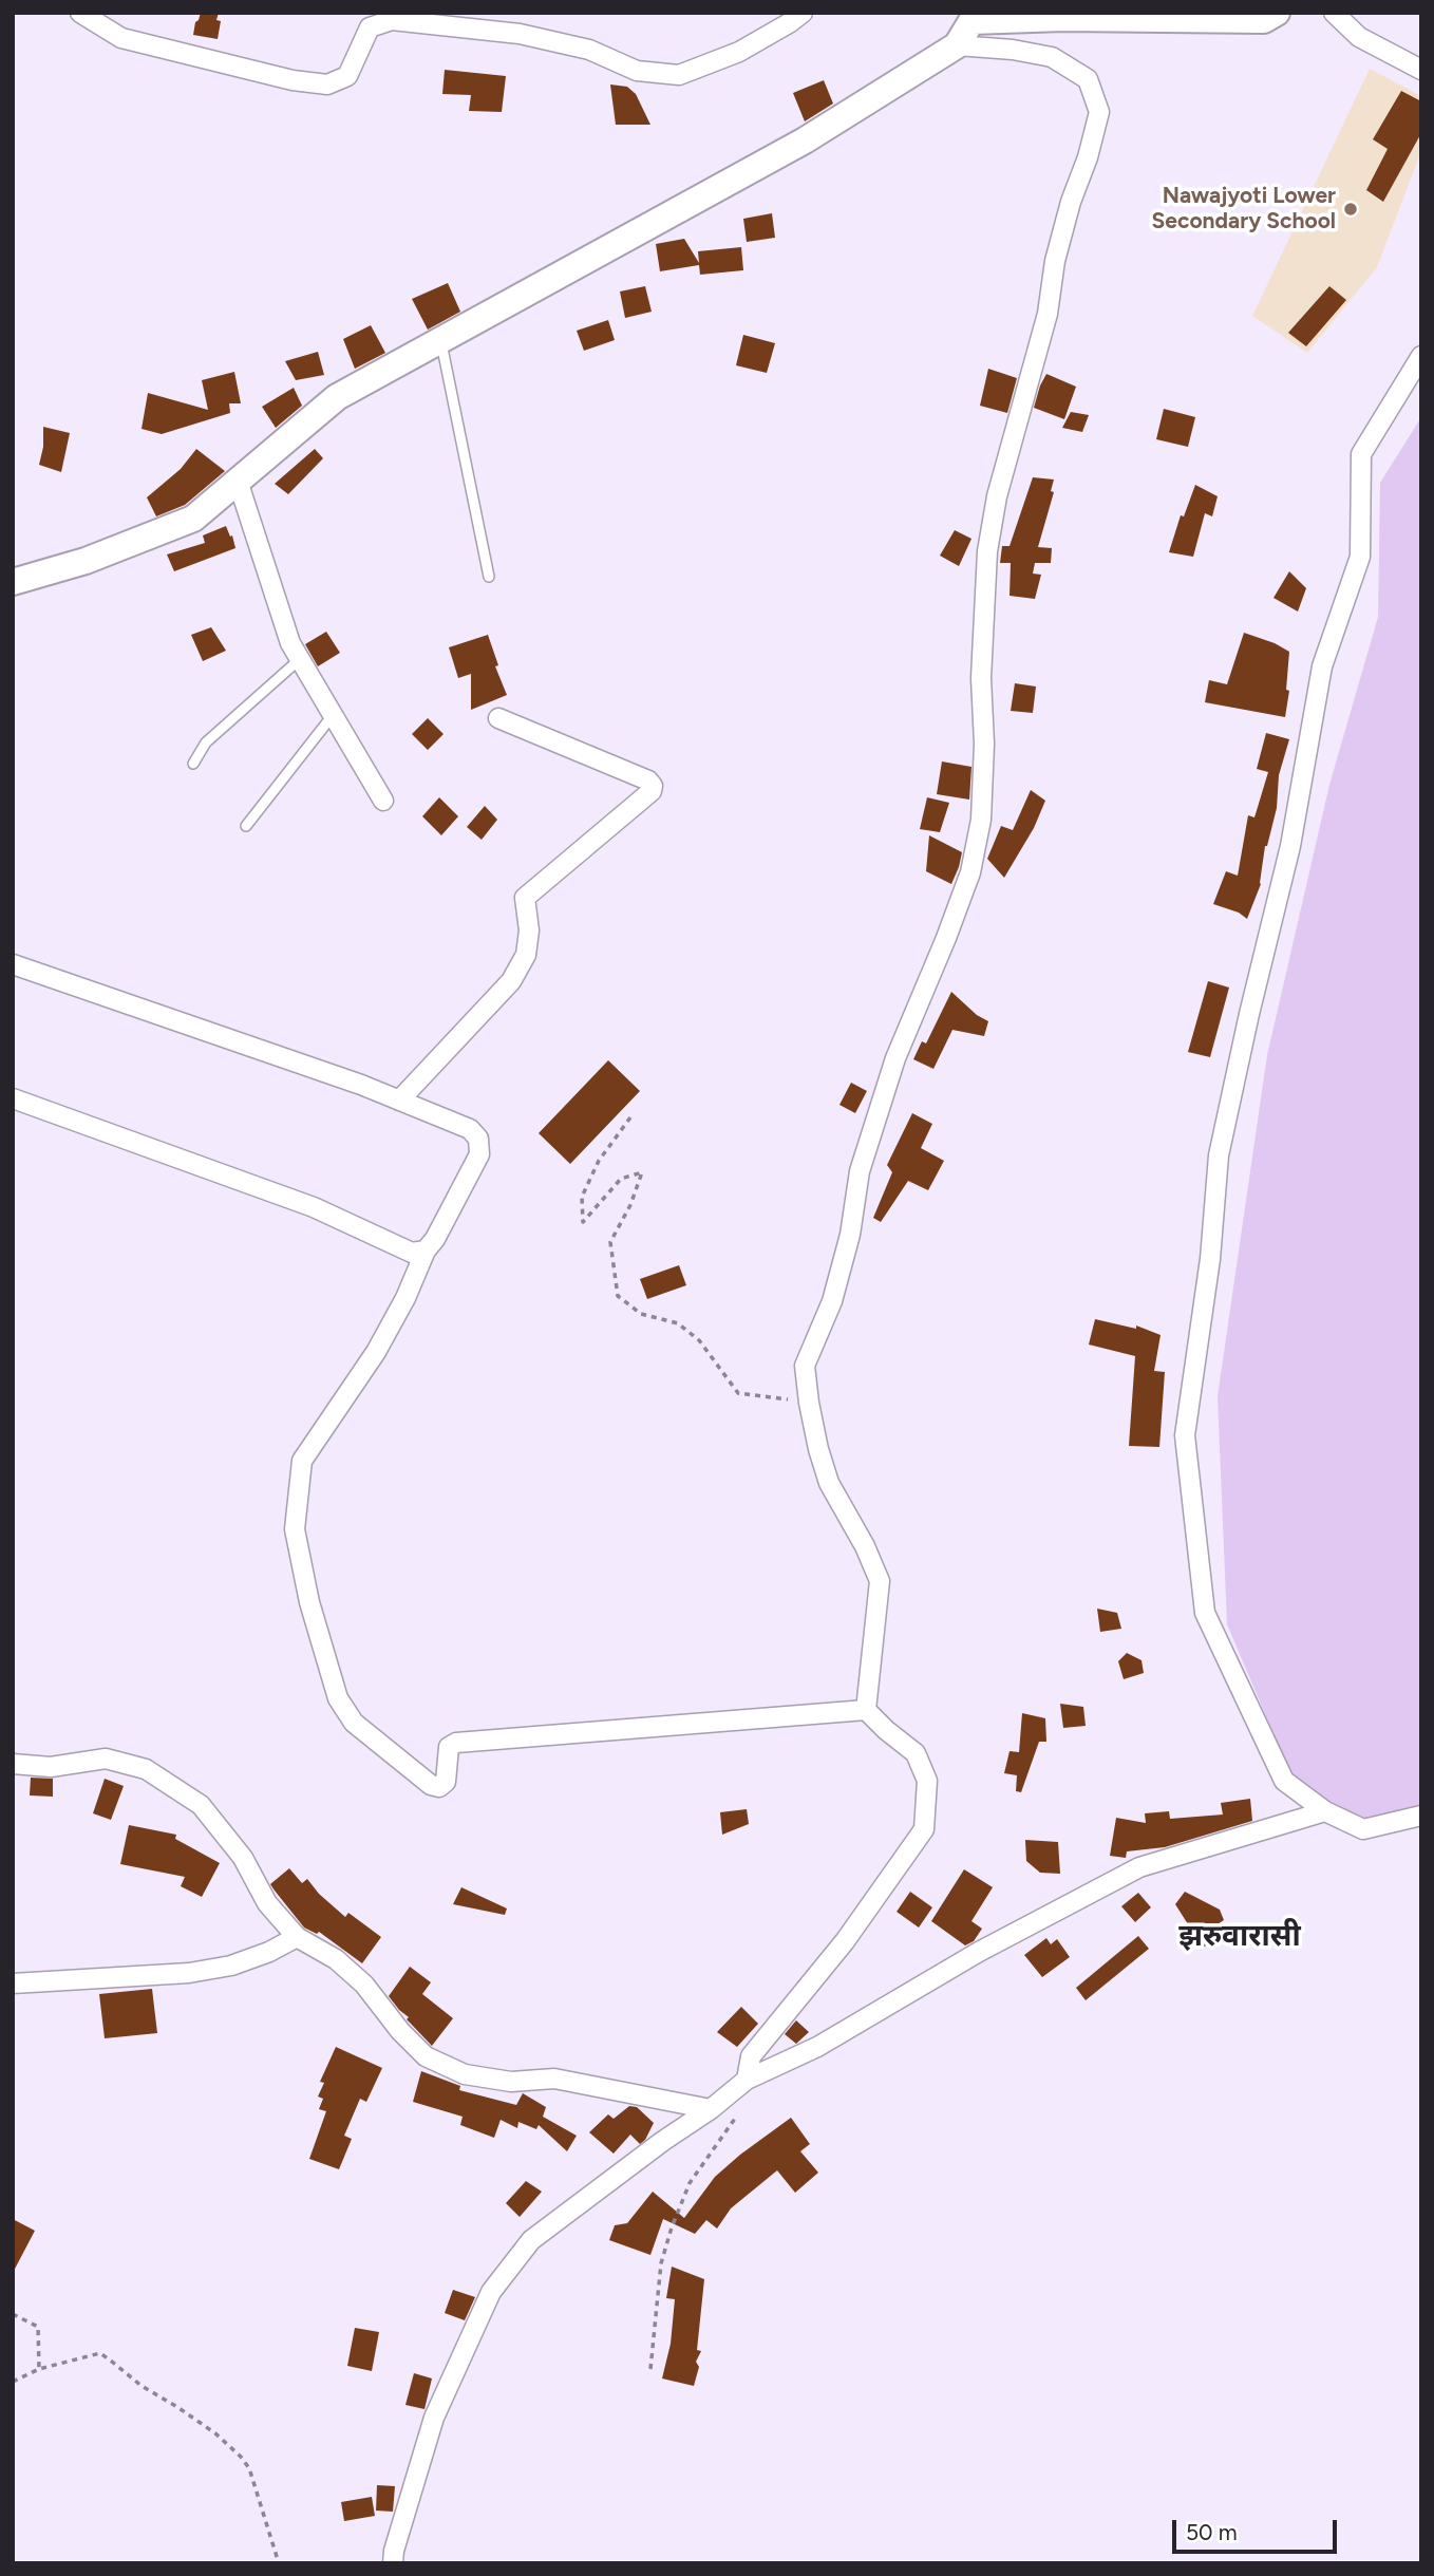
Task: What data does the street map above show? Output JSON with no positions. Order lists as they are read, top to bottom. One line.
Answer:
{"districts":["झरुवारासी"],"places":["Nawajyoti Lower Secondary School"],"scale_bar":"50 m"}
